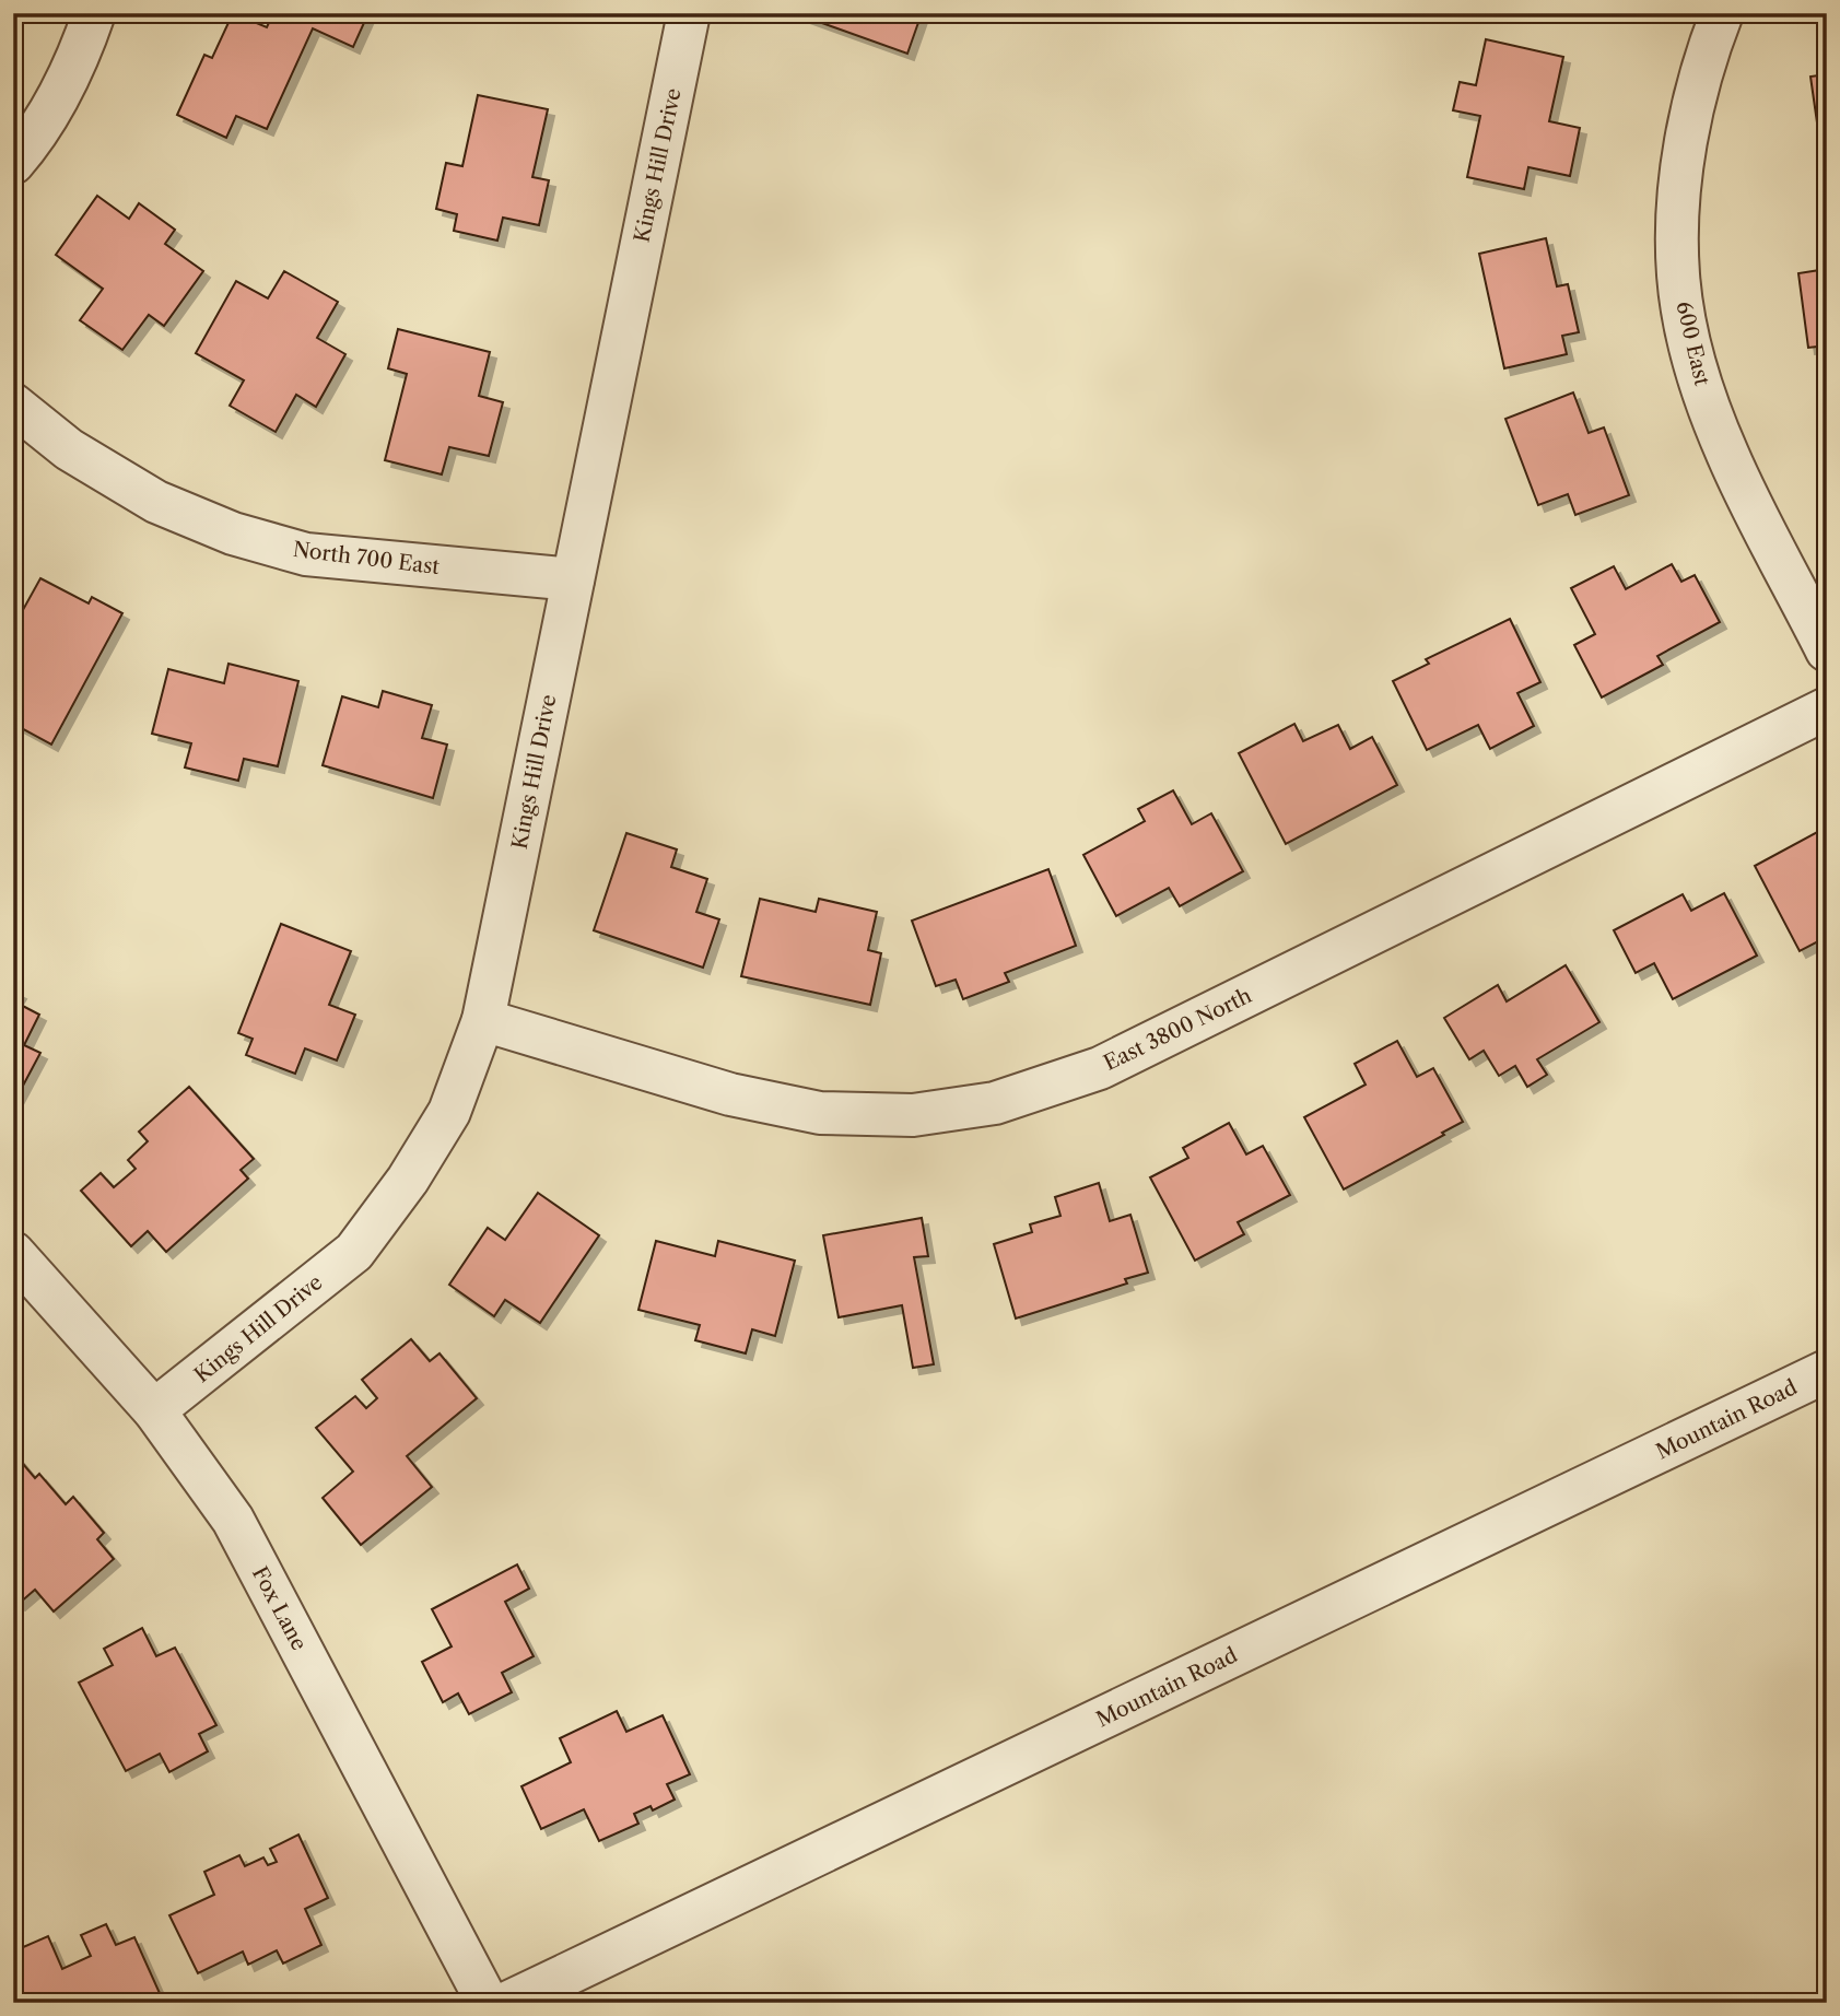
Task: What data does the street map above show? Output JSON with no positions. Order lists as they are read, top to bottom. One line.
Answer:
{"streets":{"street":["Kings Hill Drive","600 East","North 700 East","East 3800 North","Mountain Road","Fox Lane"]},"crossings":[["Kings Hill Drive","North 700 East"],["Kings Hill Drive","East 3800 North"],["Kings Hill Drive","Fox Lane"]]}
